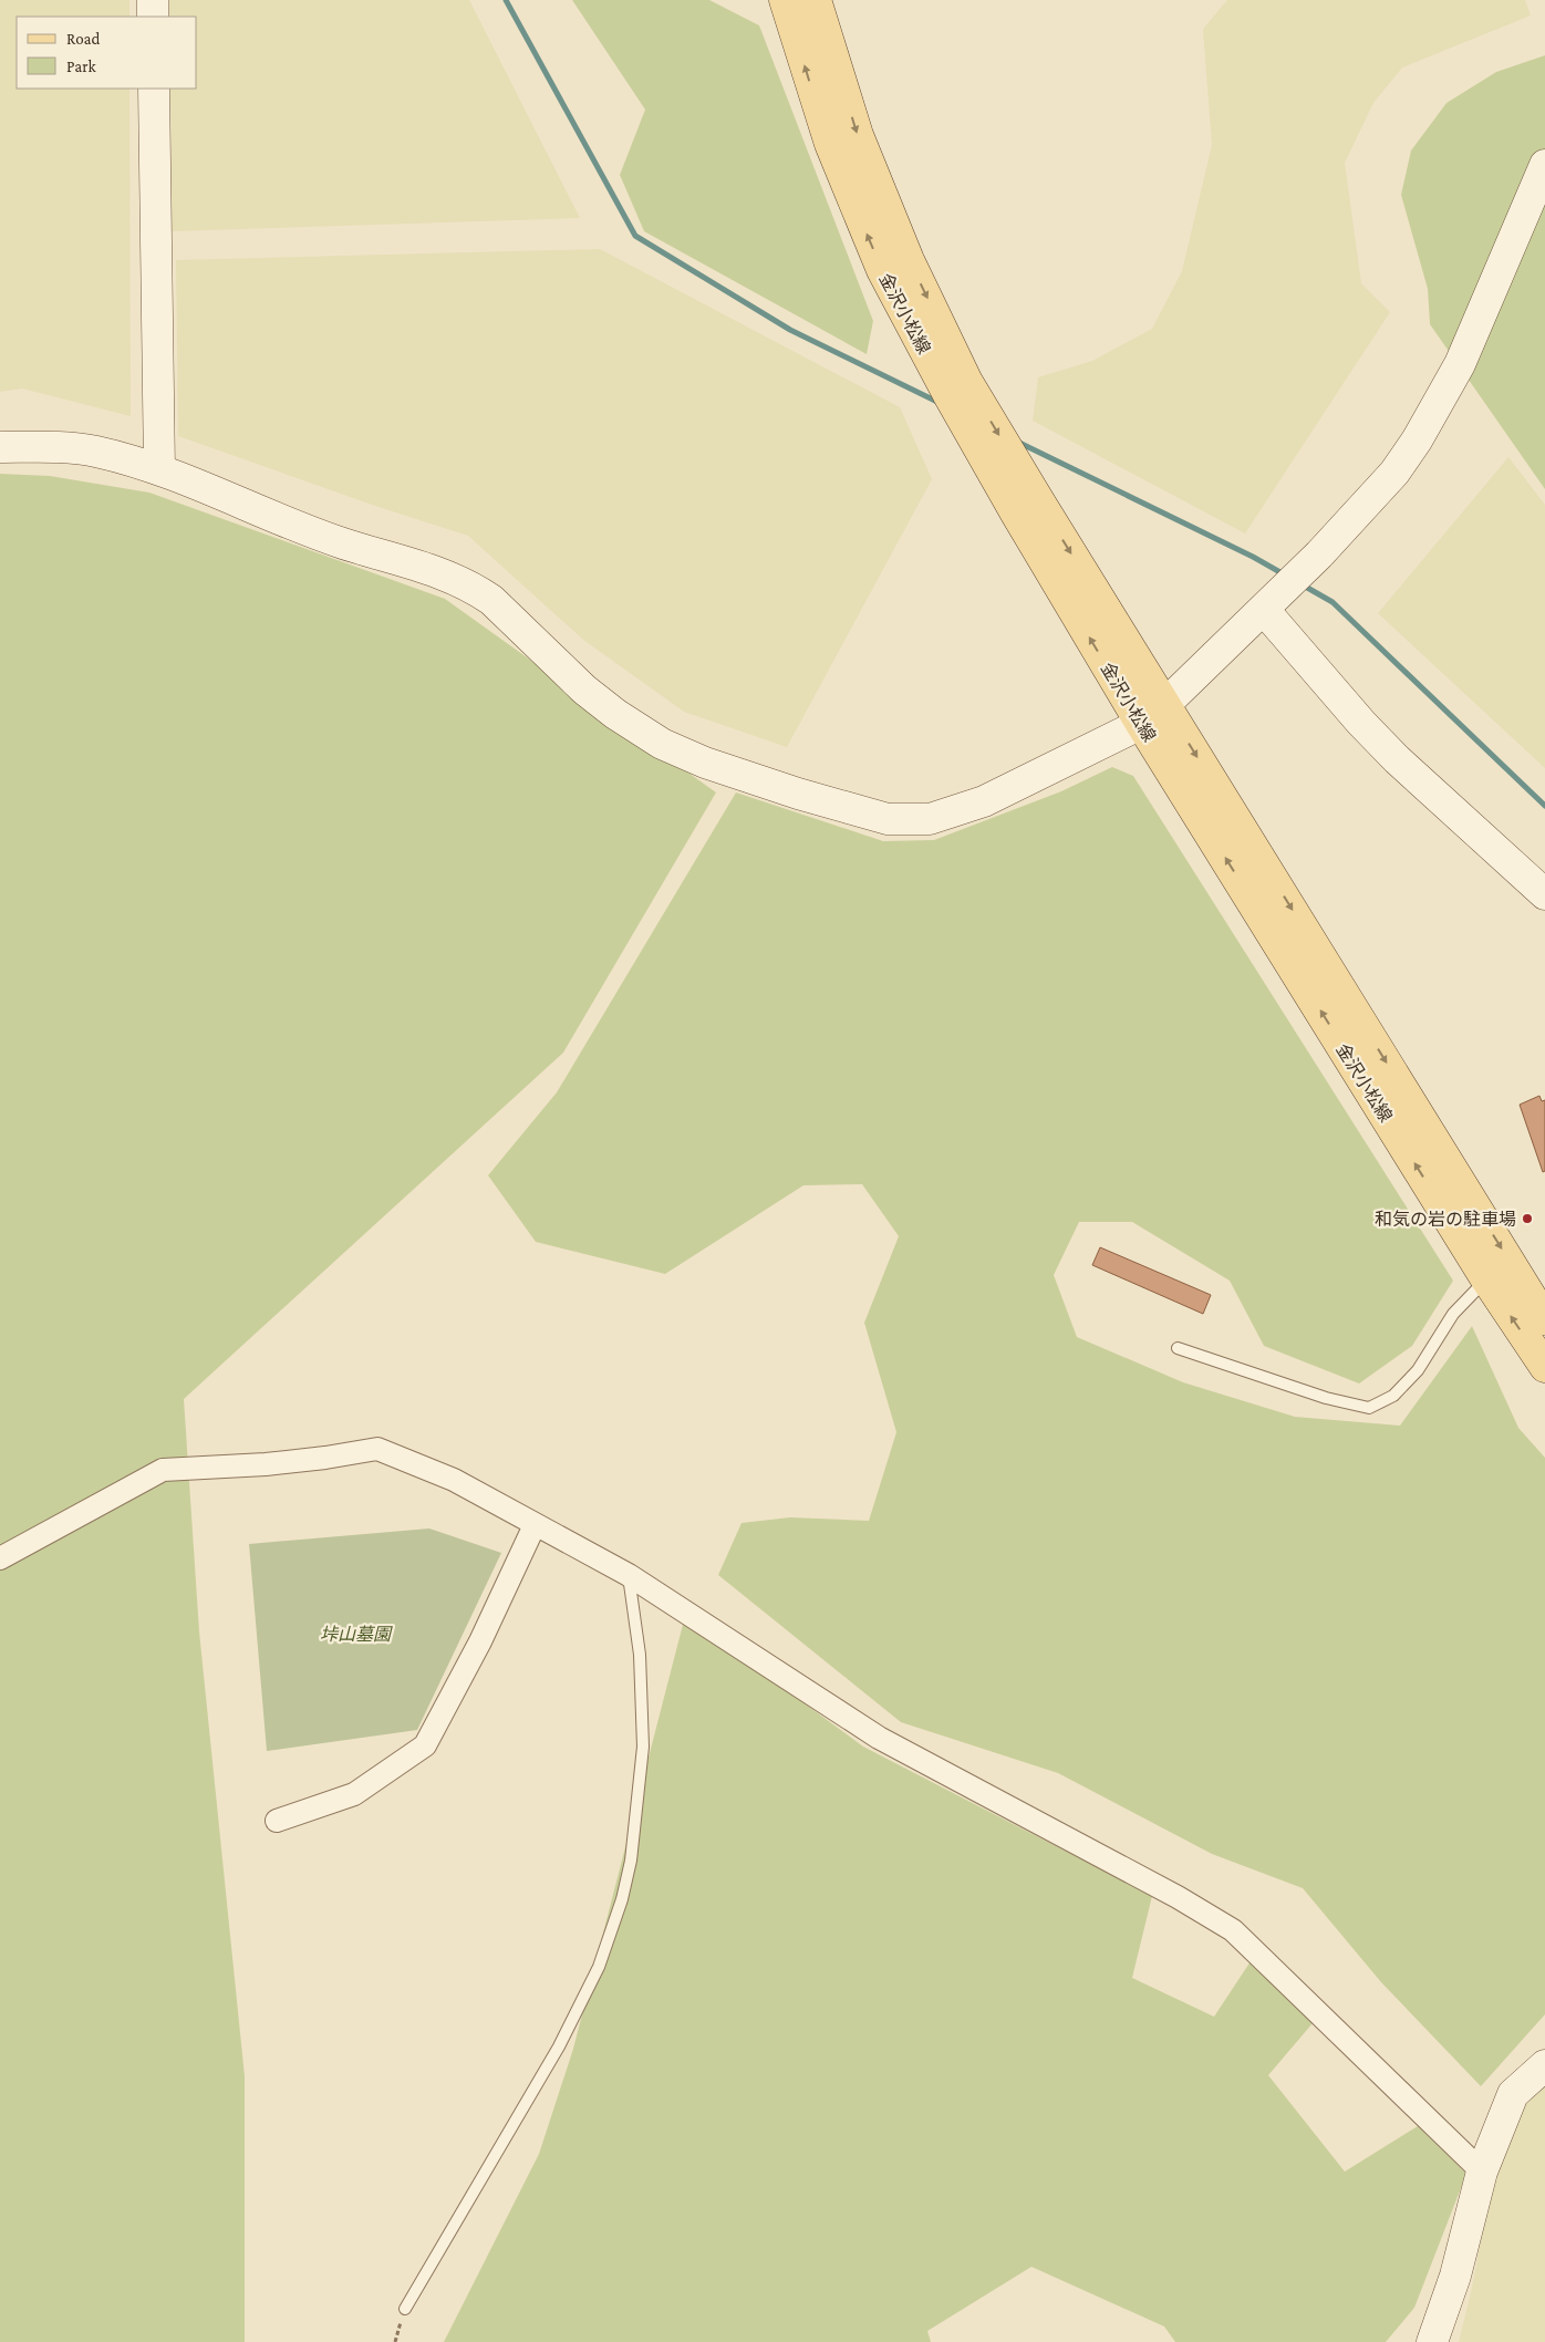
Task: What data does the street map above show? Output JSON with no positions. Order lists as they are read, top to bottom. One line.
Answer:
{"streets":{"main road":["金沢小松線"]},"parks":["垰山墓園"],"places":["和気の岩の駐車場"],"legend":["Road","Park"]}
